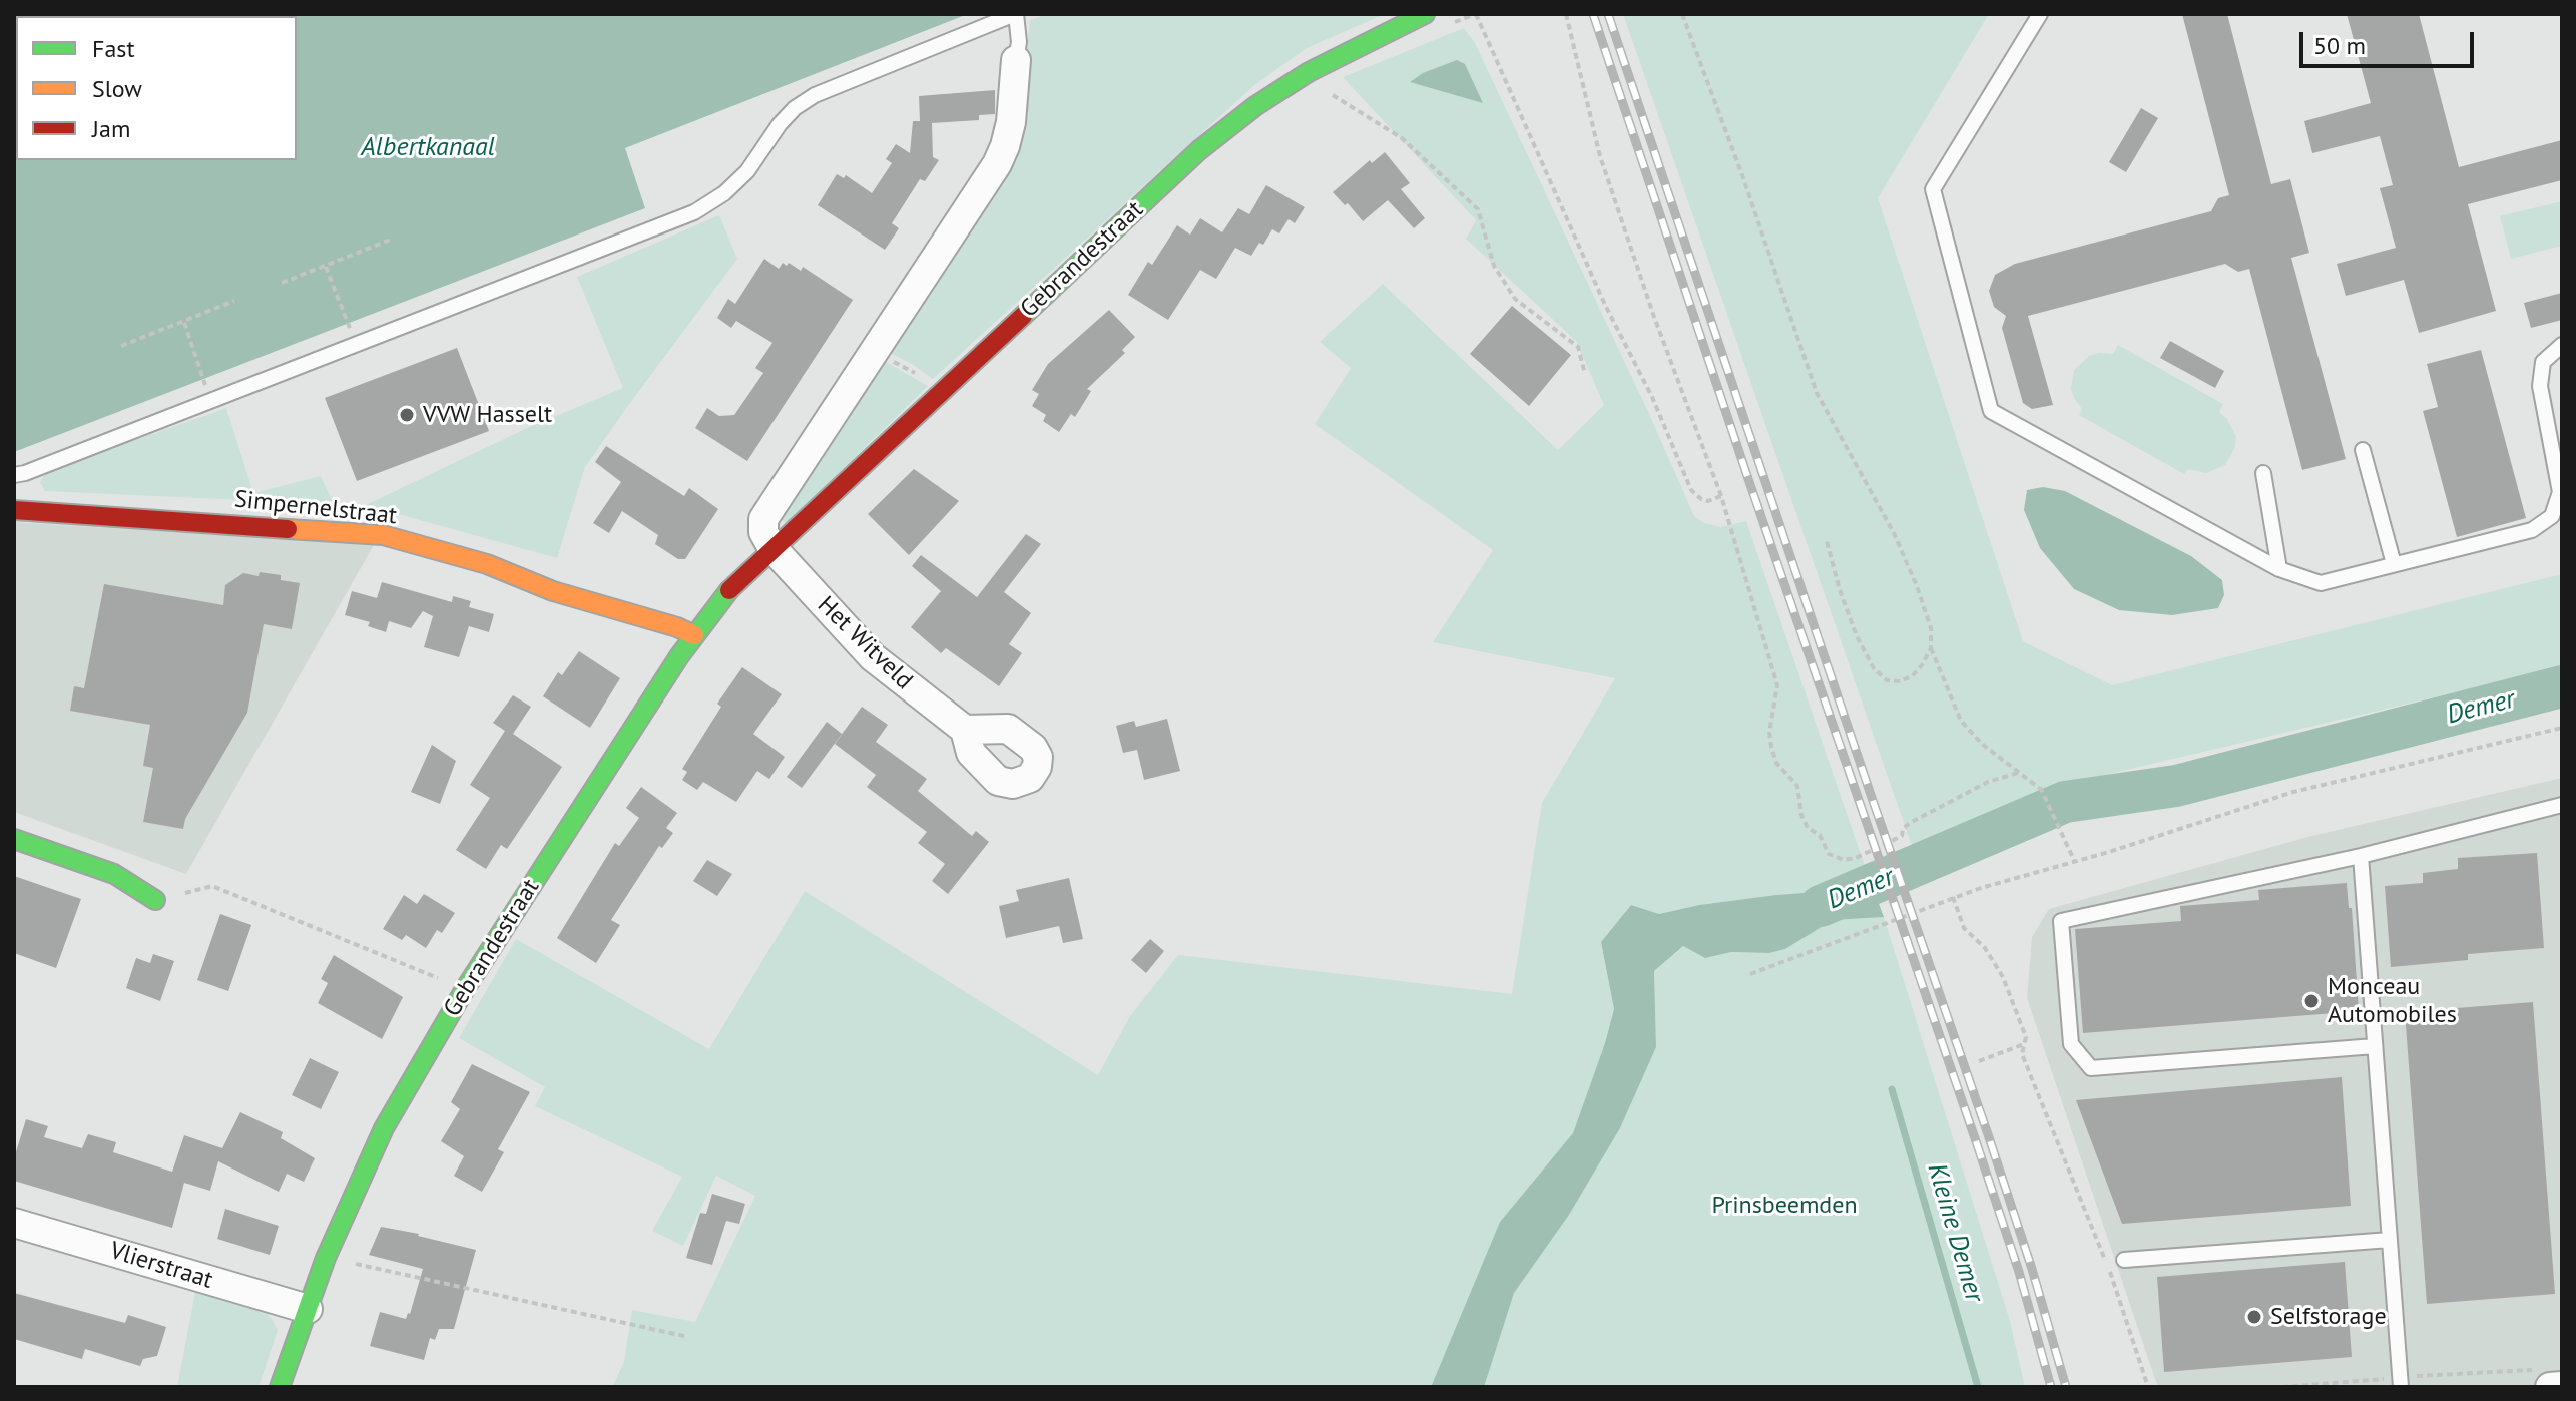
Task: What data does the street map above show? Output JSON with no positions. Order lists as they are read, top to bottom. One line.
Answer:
{"streets":{"street":["Gebrandestraat","Simpernelstraat","Het Witveld","Vlierstraat"]},"crossings":[["Gebrandestraat","Simpernelstraat"],["Gebrandestraat","Het Witveld"],["Gebrandestraat","Vlierstraat"]],"water":["Albertkanaal","Demer","Kleine Demer"],"parks":["Prinsbeemden"],"places":["VVW Hasselt","Monceau Automobiles","Selfstorage"],"legend":["Fast","Slow","Jam"],"scale_bar":"50 m"}
